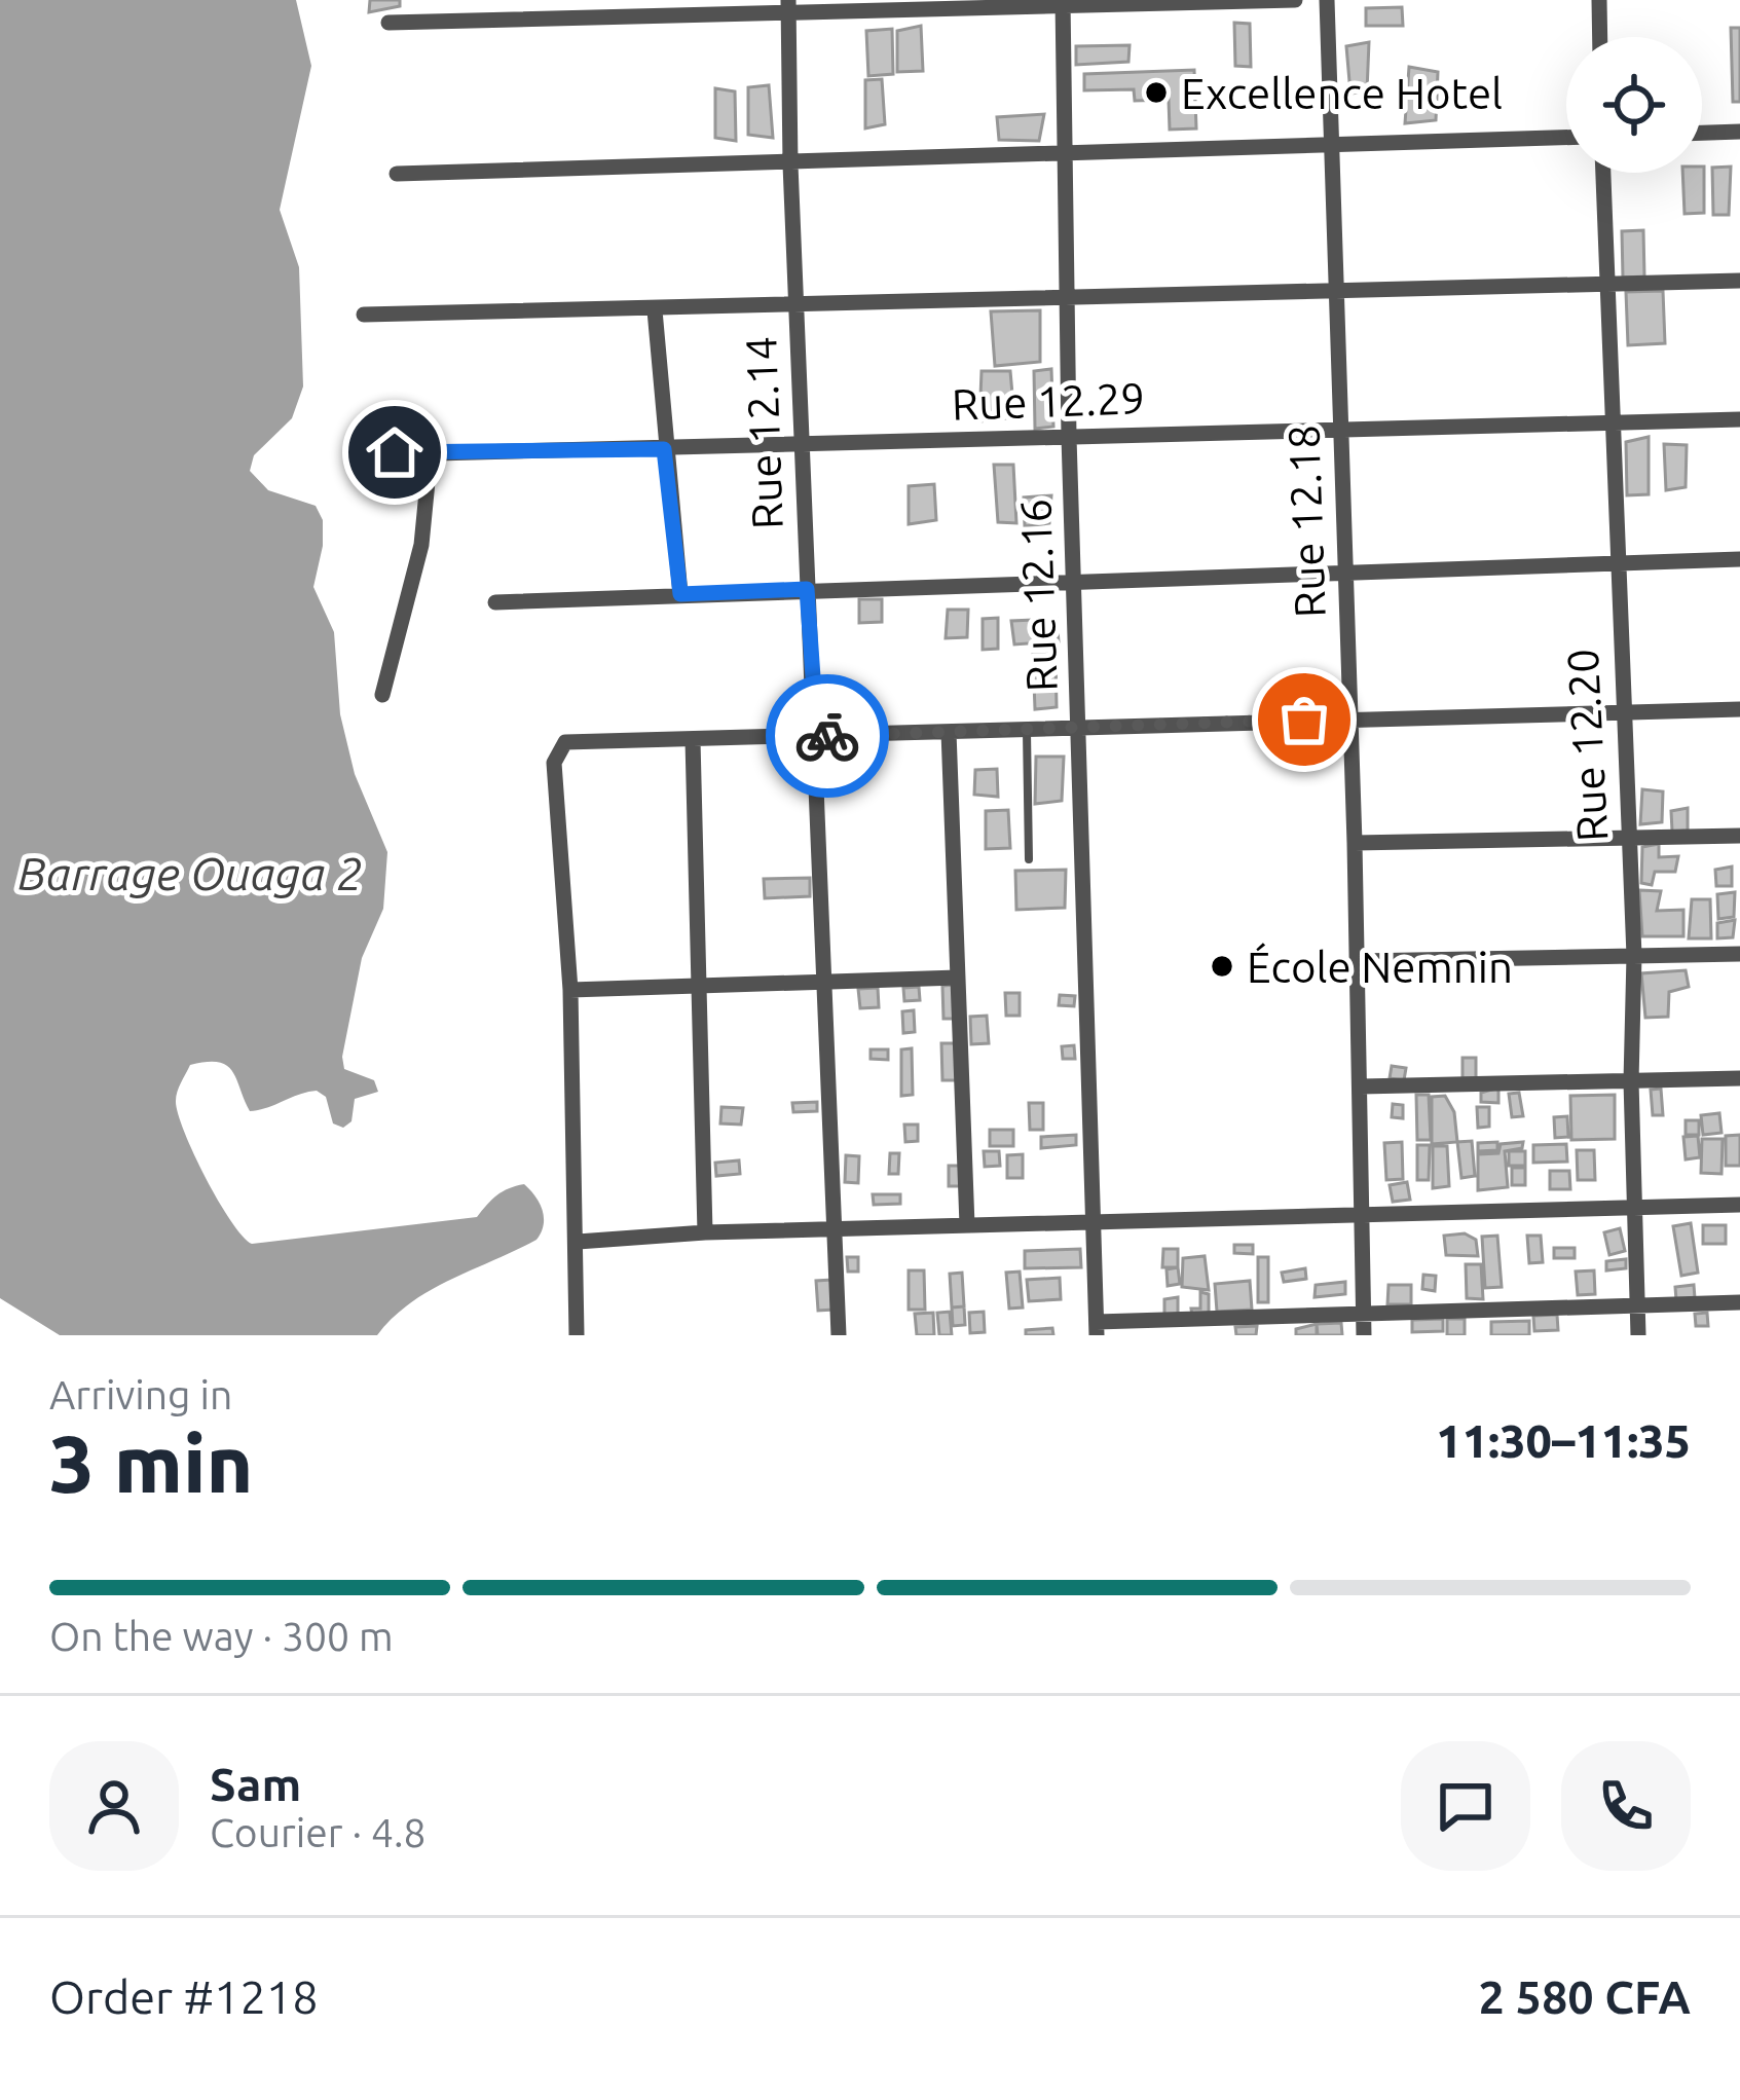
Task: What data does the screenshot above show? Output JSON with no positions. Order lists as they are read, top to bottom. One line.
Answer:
{"streets":{"street":["Rue 12.29","Rue 12.14","Rue 12.18","Rue 12.16","Rue 12.20"]},"crossings":[["Rue 12.29","Rue 12.14"],["Rue 12.29","Rue 12.18"],["Rue 12.29","Rue 12.16"],["Rue 12.29","Rue 12.20"]],"water":["Barrage Ouaga 2"],"places":["Excellence Hotel","École Nemnin"],"page":{"heading":["3 min","Arriving in","11:30–11:35"],"panel":["Sam","Courier · 4.8","Order #1218","2 580 CFA"],"bar":"On the way · 300 m"}}
